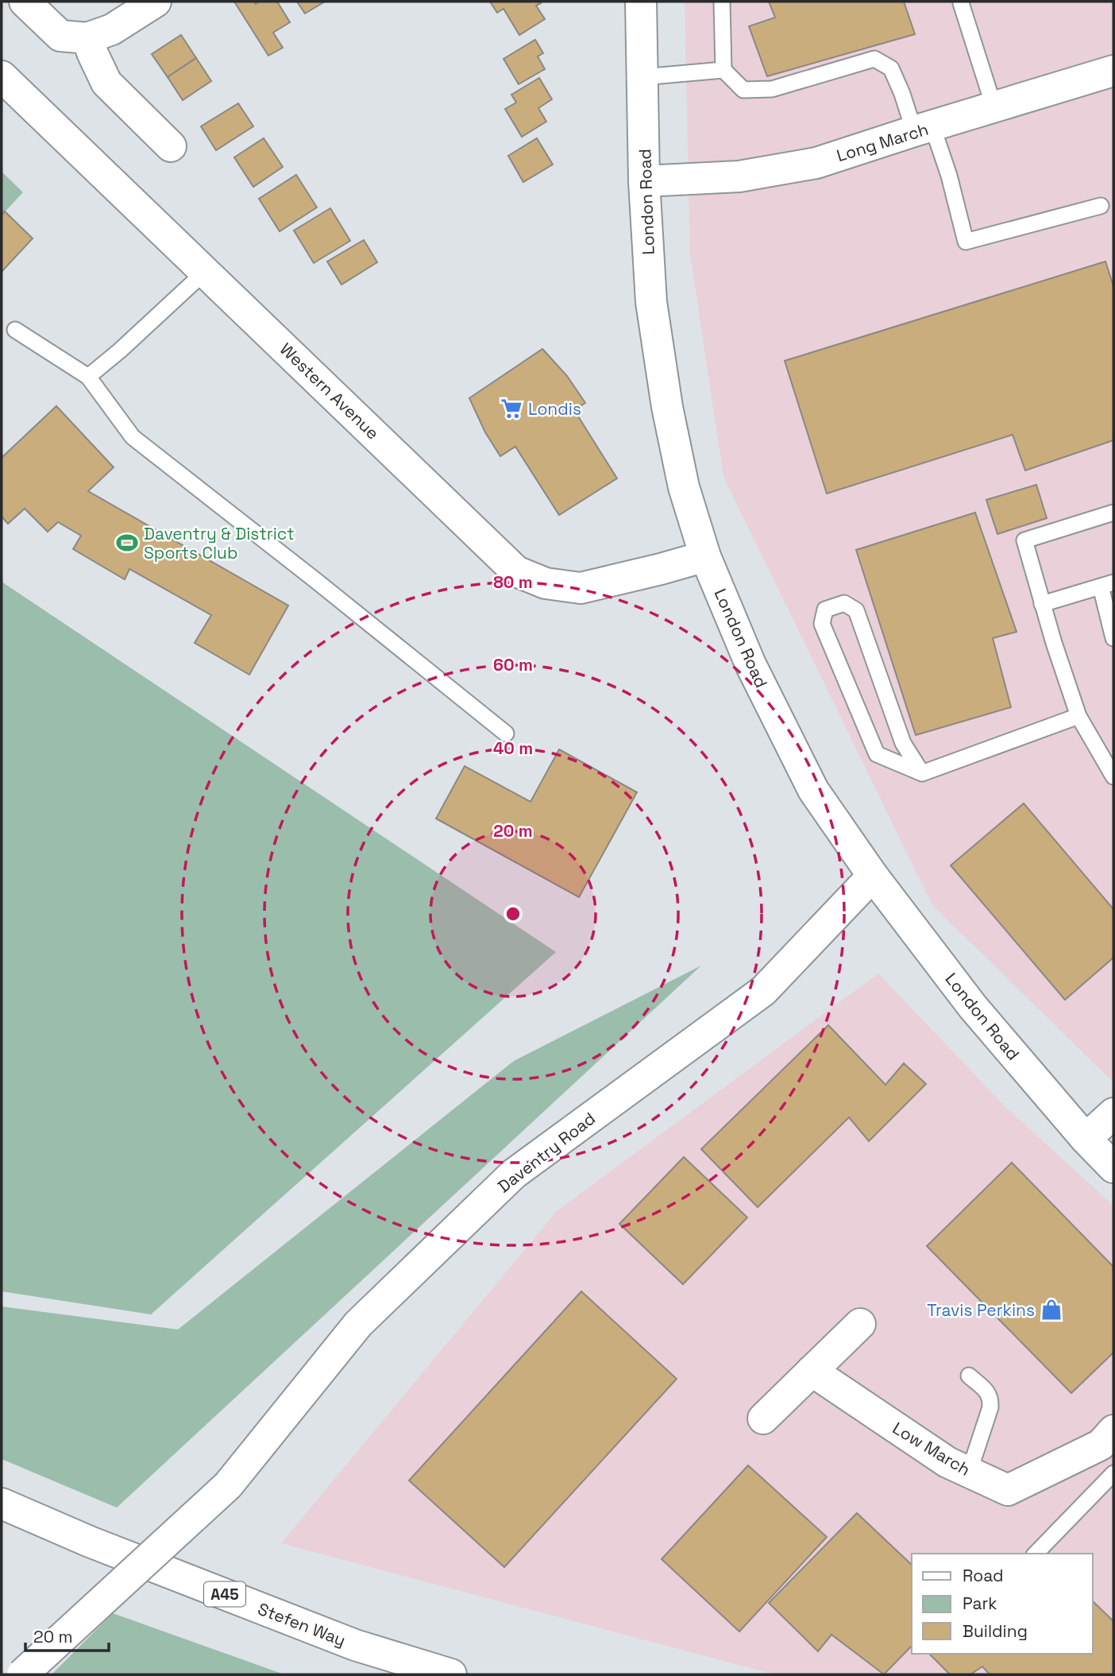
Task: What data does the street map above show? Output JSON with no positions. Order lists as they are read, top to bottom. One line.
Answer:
{"streets":{"main road":["Long March","London Road","Western Avenue","Daventry Road","Low March","A45","Stefen Way"]},"crossings":[["Long March","London Road"],["London Road","Western Avenue"],["London Road","Daventry Road"]],"places":{"supermarket":["Londis"],"sports":["Daventry & District Sports Club"],"shop":["Travis Perkins"]},"legend":["Road","Park","Building"],"scale_bar":"20 m","rings":["80 m","60 m","40 m","20 m"]}
